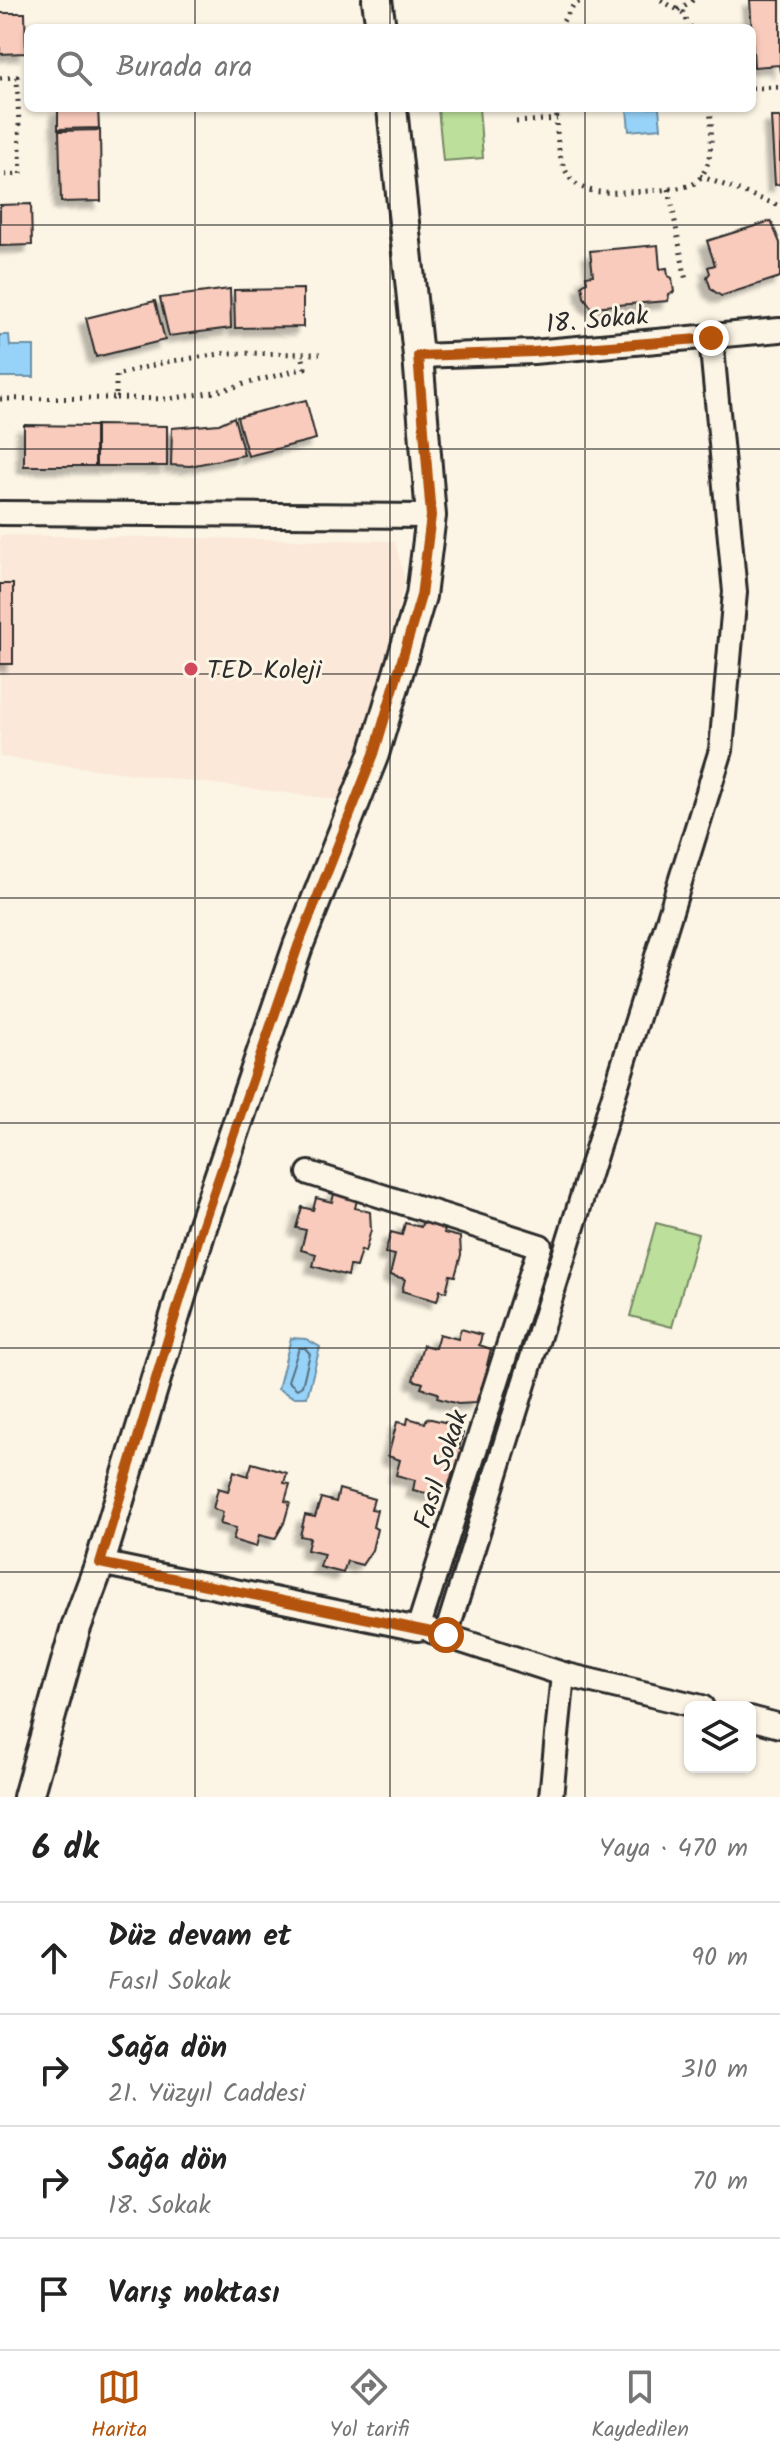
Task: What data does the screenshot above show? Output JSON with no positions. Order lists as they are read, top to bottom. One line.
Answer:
{"streets":{"street":["18. Sokak","Fasıl Sokak"]},"places":["TED Koleji"],"page":{"search":"Burada ara","heading":["6 dk","Yaya · 470 m"],"list":[["Düz devam et","Fasıl Sokak","90 m"],["Sağa dön","21. Yüzyıl Caddesi","310 m"],["Sağa dön","18. Sokak","70 m"],"Varış noktası"],"nav":["Harita","Yol tarifi","Kaydedilen"]}}
